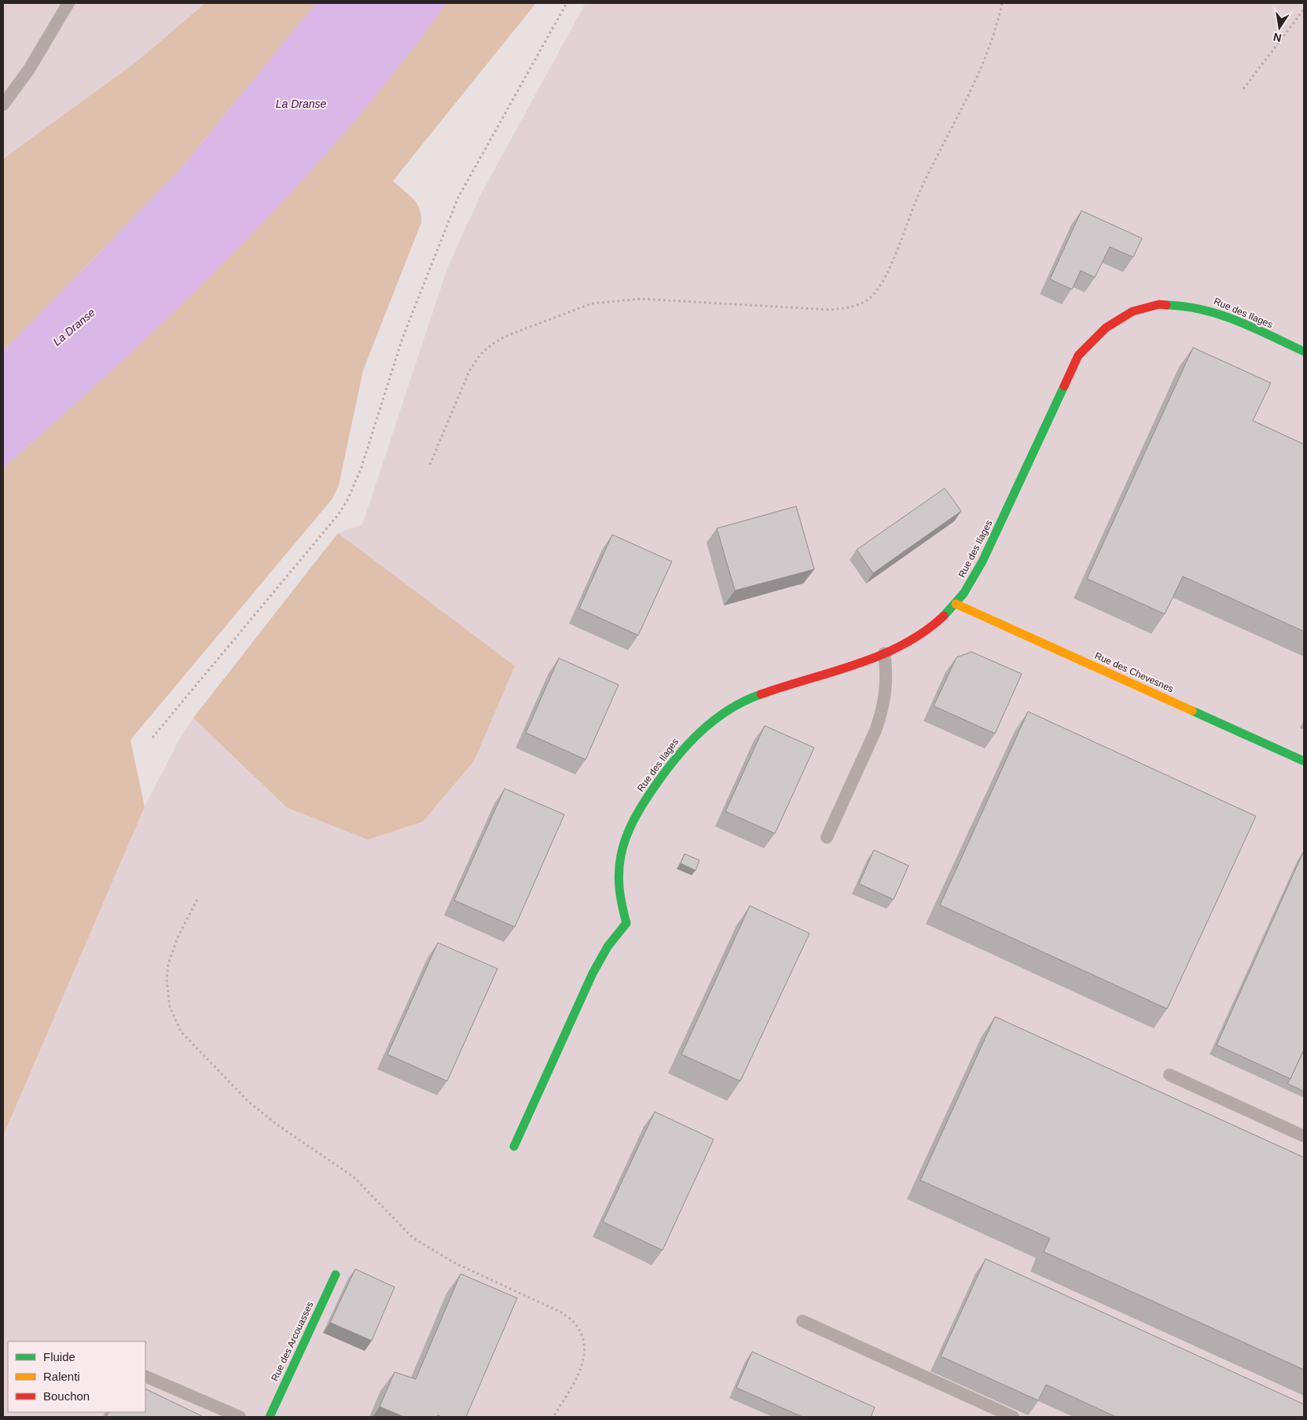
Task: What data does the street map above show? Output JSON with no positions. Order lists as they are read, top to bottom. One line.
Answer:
{"streets":{"street":["Rue des Ilages","Rue des Chevesnes","Rue des Arcouasses"]},"crossings":[["Rue des Ilages","Rue des Chevesnes"]],"water":["La Dranse"],"legend":["Fluide","Ralenti","Bouchon"],"north":"bottom"}
